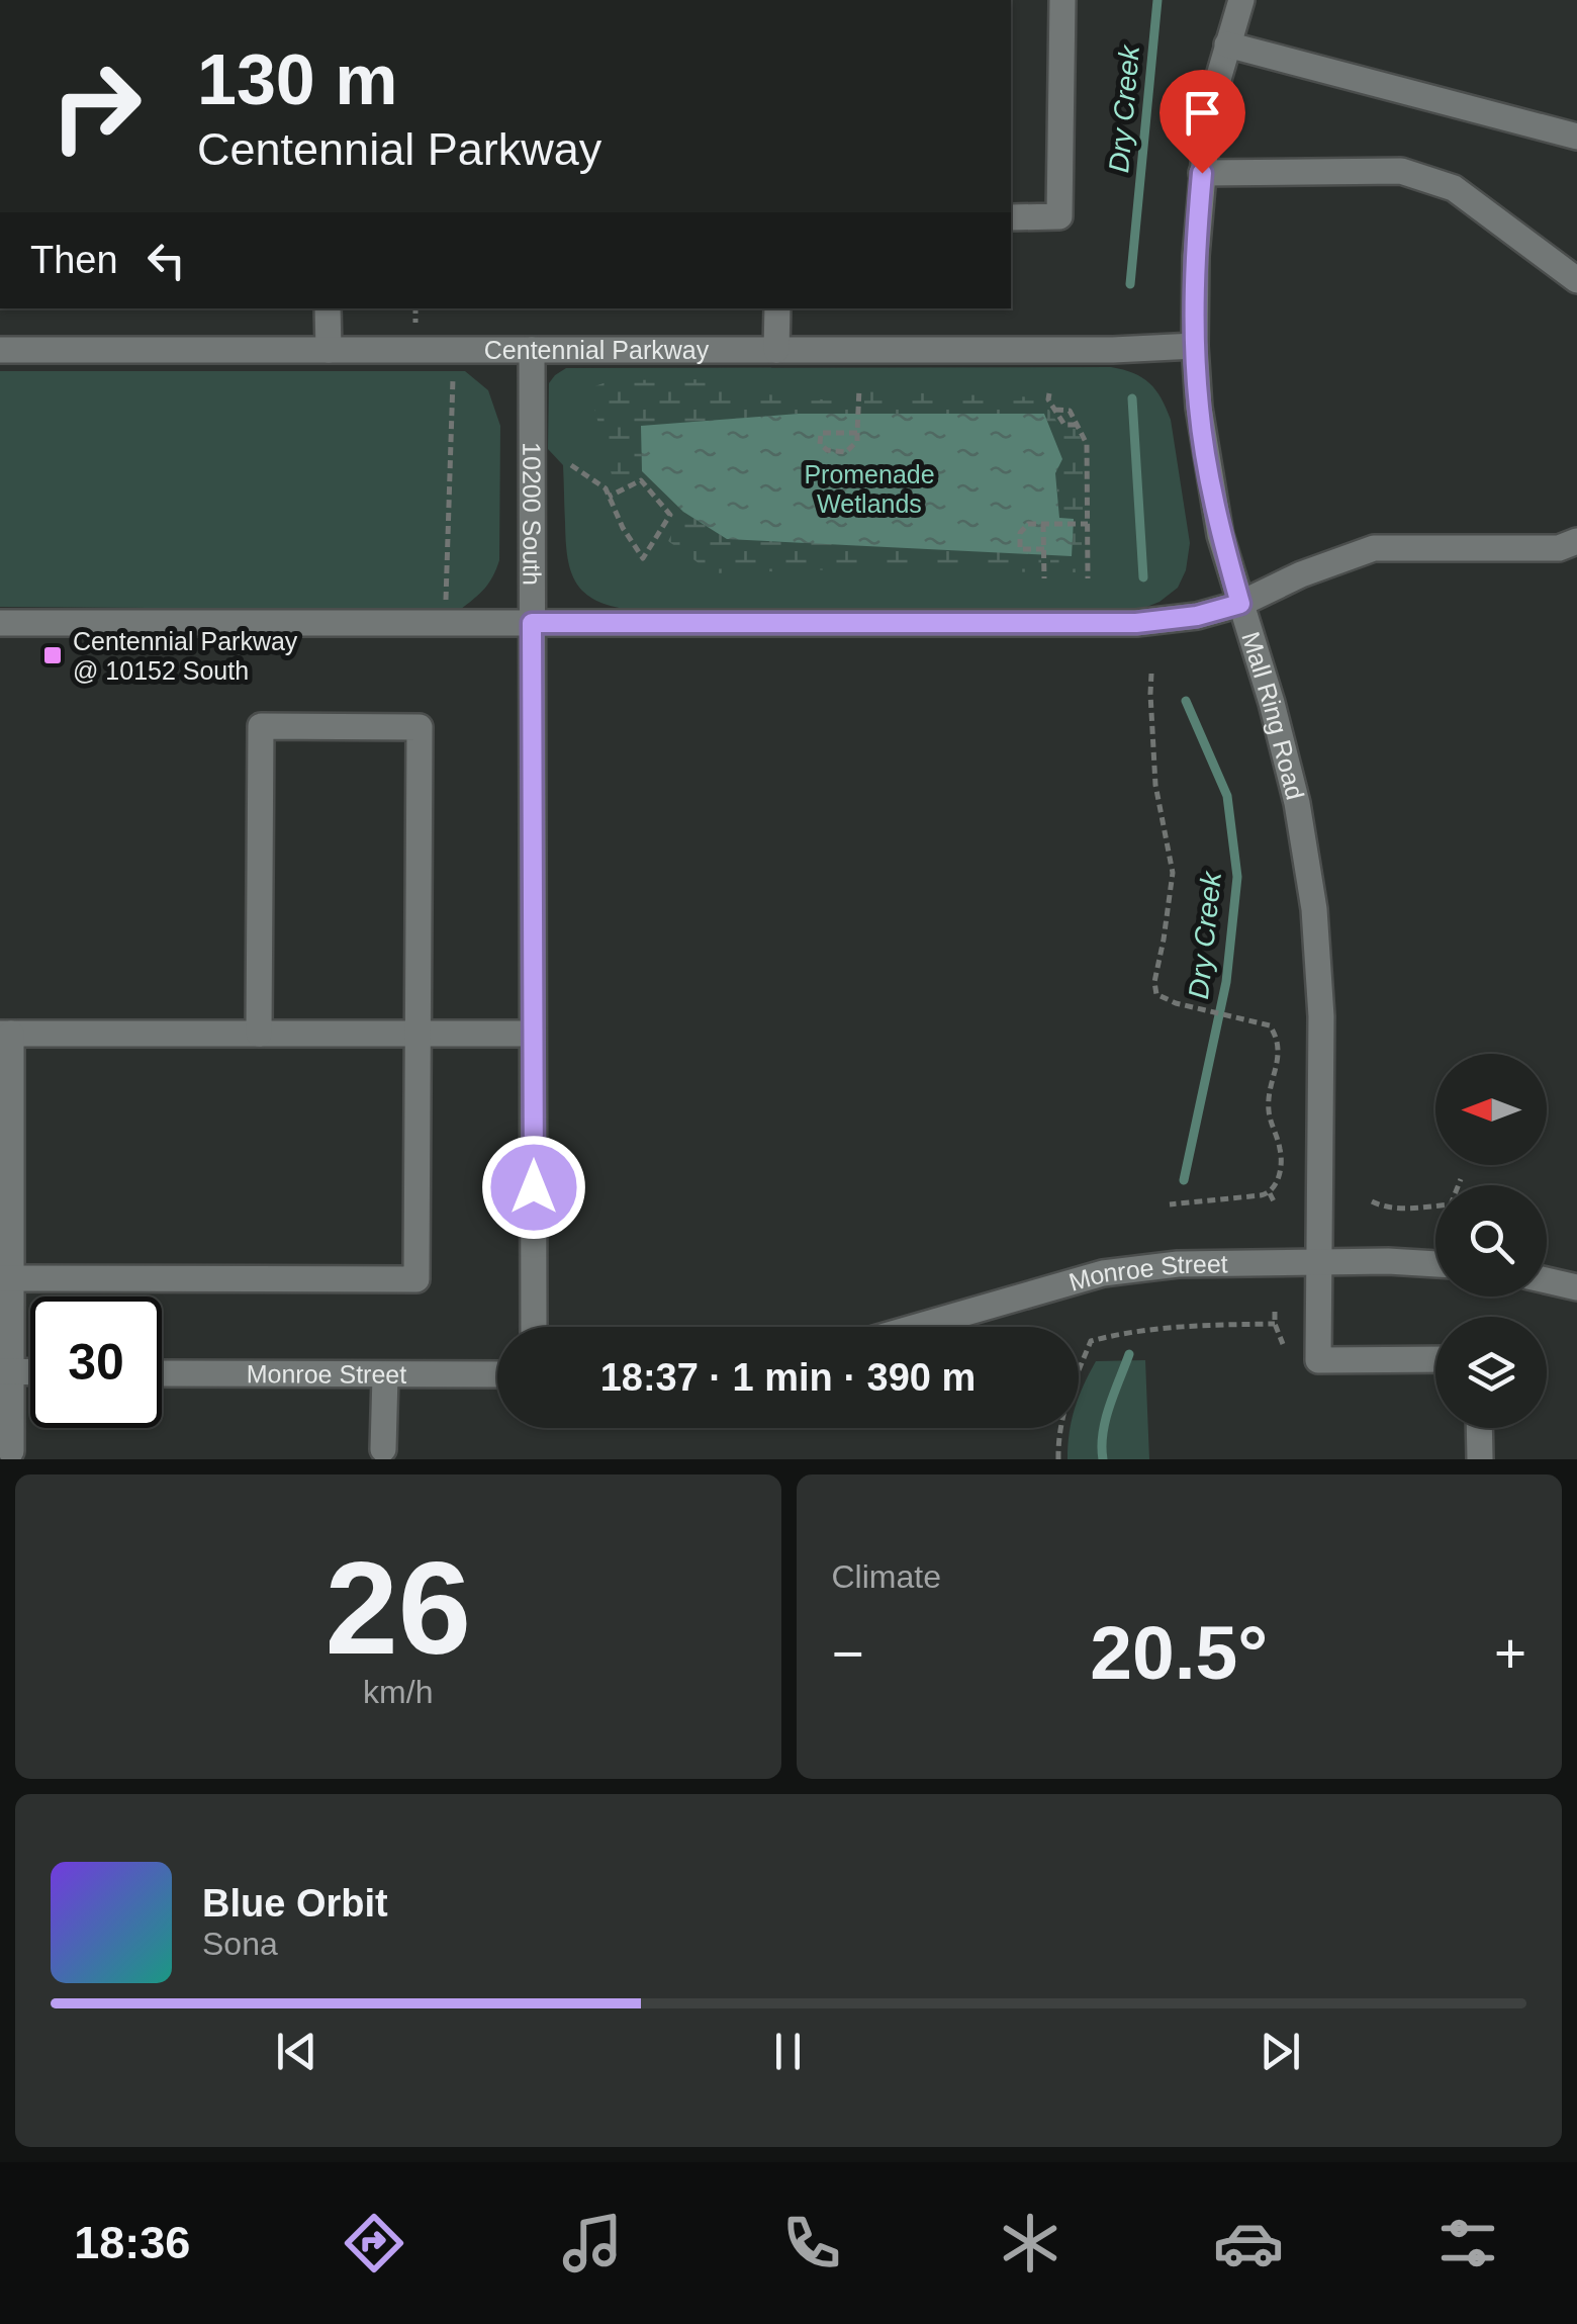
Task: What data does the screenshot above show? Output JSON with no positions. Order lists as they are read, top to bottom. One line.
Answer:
{"streets":{"street":["Centennial Parkway","10200 South","Mall Ring Road","Monroe Street"]},"crossings":[["Centennial Parkway","10200 South"],["Centennial Parkway","Mall Ring Road"],["Mall Ring Road","Monroe Street"]],"water":["Dry Creek"],"parks":["Promenade Wetlands"],"places":{"transit":["Centennial Parkway @ 10152 South"]},"north":"left","page":{"turn":["130 m","Centennial Parkway"],"then":"Then","limit":"30","trip":"18:37 · 1 min · 390 m","tile":[["26","km/h"],"Climate"],"heat":["−","20.5°","+"],"song":["Blue Orbit","Sona"],"tabs":"18:36"}}
